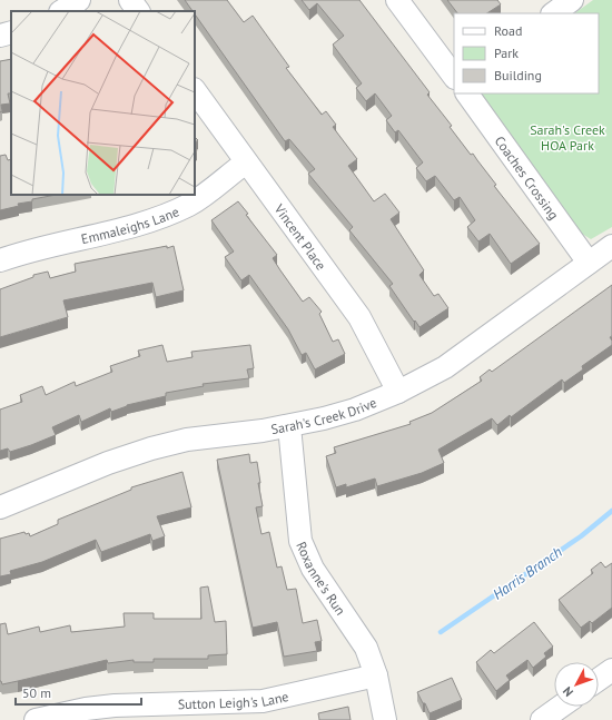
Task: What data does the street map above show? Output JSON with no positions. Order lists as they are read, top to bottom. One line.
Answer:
{"streets":{"street":["Coaches Crossing","Emmaleighs Lane","Vincent Place","Sarah's Creek Drive","Roxanne's Run","Sutton Leigh's Lane"]},"crossings":[["Coaches Crossing","Sarah's Creek Drive"],["Emmaleighs Lane","Vincent Place"],["Vincent Place","Sarah's Creek Drive"],["Sarah's Creek Drive","Roxanne's Run"],["Roxanne's Run","Sutton Leigh's Lane"]],"water":["Harris Branch"],"parks":["Sarah's Creek HOA Park"],"legend":["Road","Park","Building"],"scale_bar":"50 m","north":"bottom left"}
